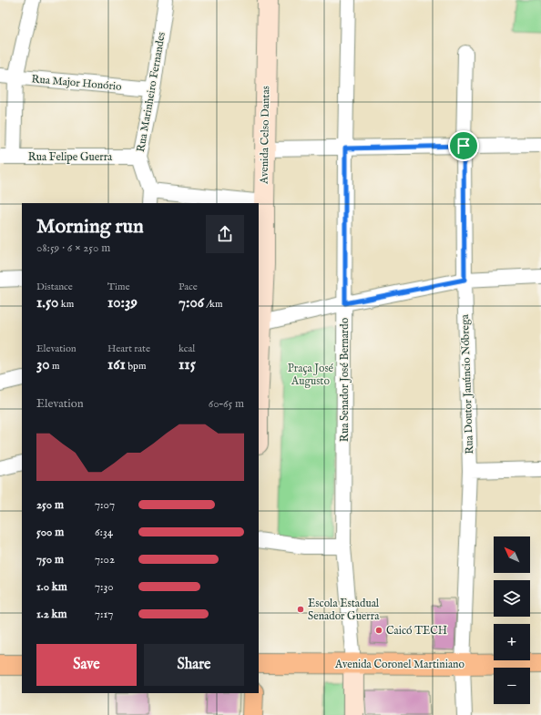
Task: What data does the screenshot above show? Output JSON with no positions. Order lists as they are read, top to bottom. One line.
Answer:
{"streets":{"main road":["Avenida Celso Dantas","Rua Senador José Bernardo","Avenida Coronel Martiniano"],"street":["Rua Major Honório","Rua Marinheiro Fernandes","Rua Felipe Guerra","Rua Doutor Janúncio Nóbrega"]},"crossings":[["Rua Major Honório","Rua Marinheiro Fernandes"],["Rua Marinheiro Fernandes","Rua Felipe Guerra"],["Rua Senador José Bernardo","Avenida Coronel Martiniano"],["Rua Doutor Janúncio Nóbrega","Avenida Coronel Martiniano"]],"parks":["Praça José Augusto"],"places":["Escola Estadual Senador Guerra","Caicó TECH"],"north":"top left","page":{"heading":["Morning run","08:59 · 6 × 250 m"],"stats":[["Distance","1.50 km"],["Time","10:39"],["Pace","7:06 /km"],["Elevation","30 m"],["Heart rate","161 bpm"],["kcal","115"]],"chart":["Elevation","60–65 m"],"list":[{"name":"250 m","note":"7:07"},{"name":"500 m","note":"6:34"},{"name":"750 m","note":"7:02"},{"name":"1.0 km","note":"7:30"},{"name":"1.2 km","note":"7:17"}],"map_buttons":["+","−"],"buttons":["Save","Share"]}}
